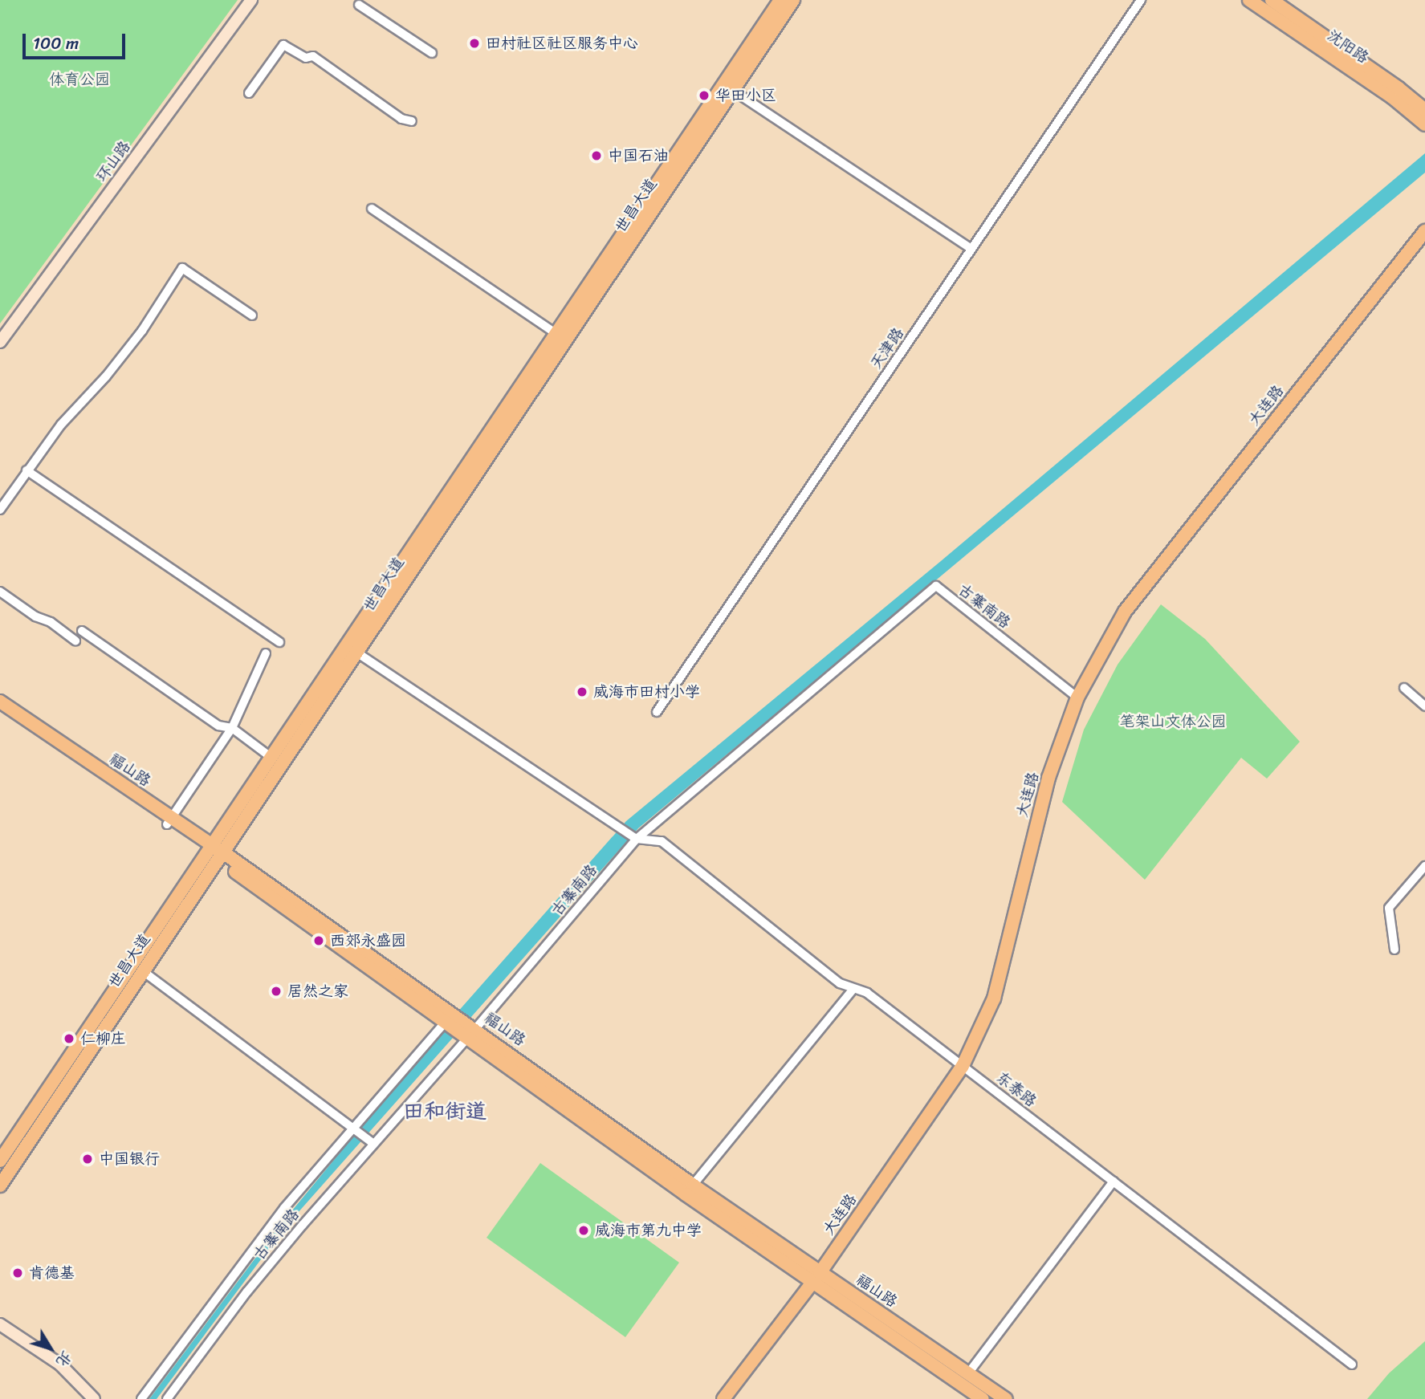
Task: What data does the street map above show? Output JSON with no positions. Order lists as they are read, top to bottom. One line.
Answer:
{"streets":{"main road":["沈阳路","环山路","世昌大道","大连路","福山路"],"street":["天津路","古寨南路","东泰路"]},"crossings":[["世昌大道","福山路"],["大连路","古寨南路"],["大连路","福山路"],["大连路","东泰路"],["古寨南路","福山路"]],"districts":["田和街道"],"parks":["体育公园","笔架山文体公园"],"places":["田村社区社区服务中心","华田小区","中国石油","威海市田村小学","西郊永盛园","居然之家","仁柳庄","中国银行","威海市第九中学","肯德基"],"scale_bar":"100 m","north":"bottom right"}
